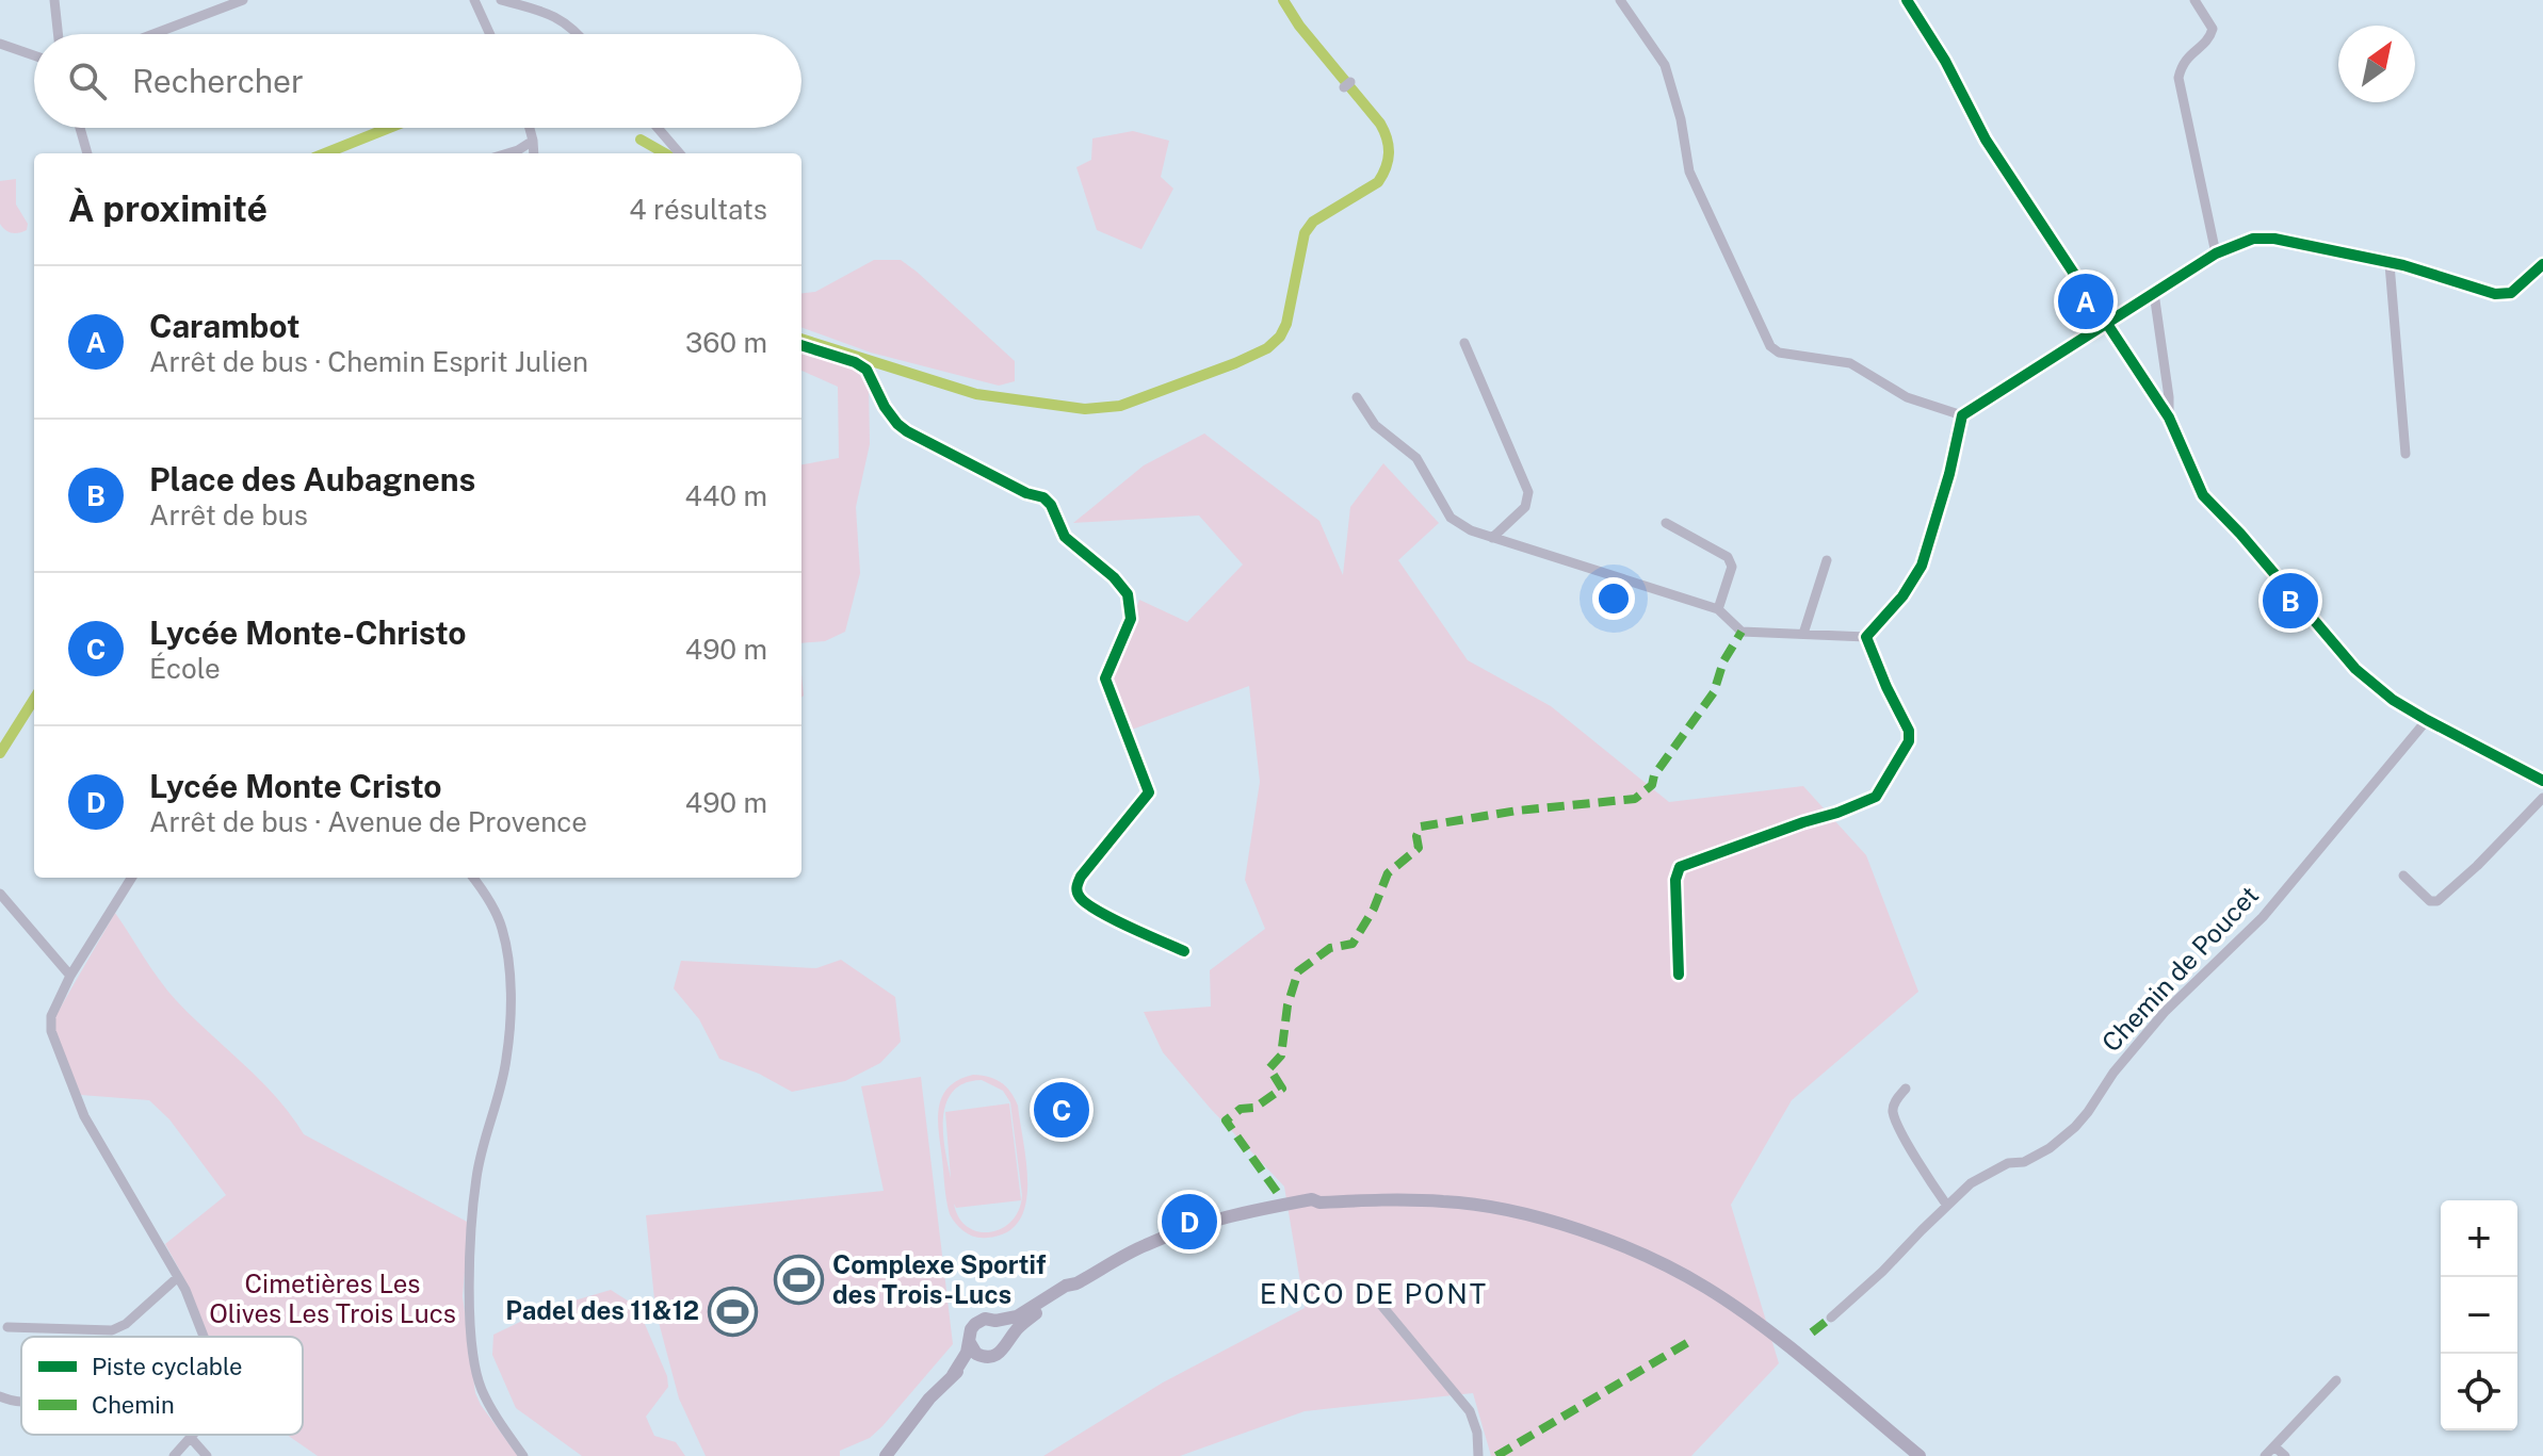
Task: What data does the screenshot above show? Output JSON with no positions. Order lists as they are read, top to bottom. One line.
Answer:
{"streets":{"street":["Chemin de Poucet"]},"districts":["ENCO DE PONT"],"parks":["Cimetières Les Olives Les Trois Lucs"],"places":{"sports":["Complexe Sportif des Trois-Lucs","Padel des 11&12"]},"legend":["Piste cyclable","Chemin"],"north":"top right","page":{"search":"Rechercher","heading":["À proximité","4 résultats"],"list":[{"mark":"A","name":"Carambot","note":"Arrêt de bus · Chemin Esprit Julien","value":"360 m"},{"mark":"B","name":"Place des Aubagnens","note":"Arrêt de bus","value":"440 m"},{"mark":"C","name":"Lycée Monte-Christo","note":"École","value":"490 m"},{"mark":"D","name":"Lycée Monte Cristo","note":"Arrêt de bus · Avenue de Provence","value":"490 m"}],"pins":["A","B","C","D"],"map_buttons":["+","−"]}}
